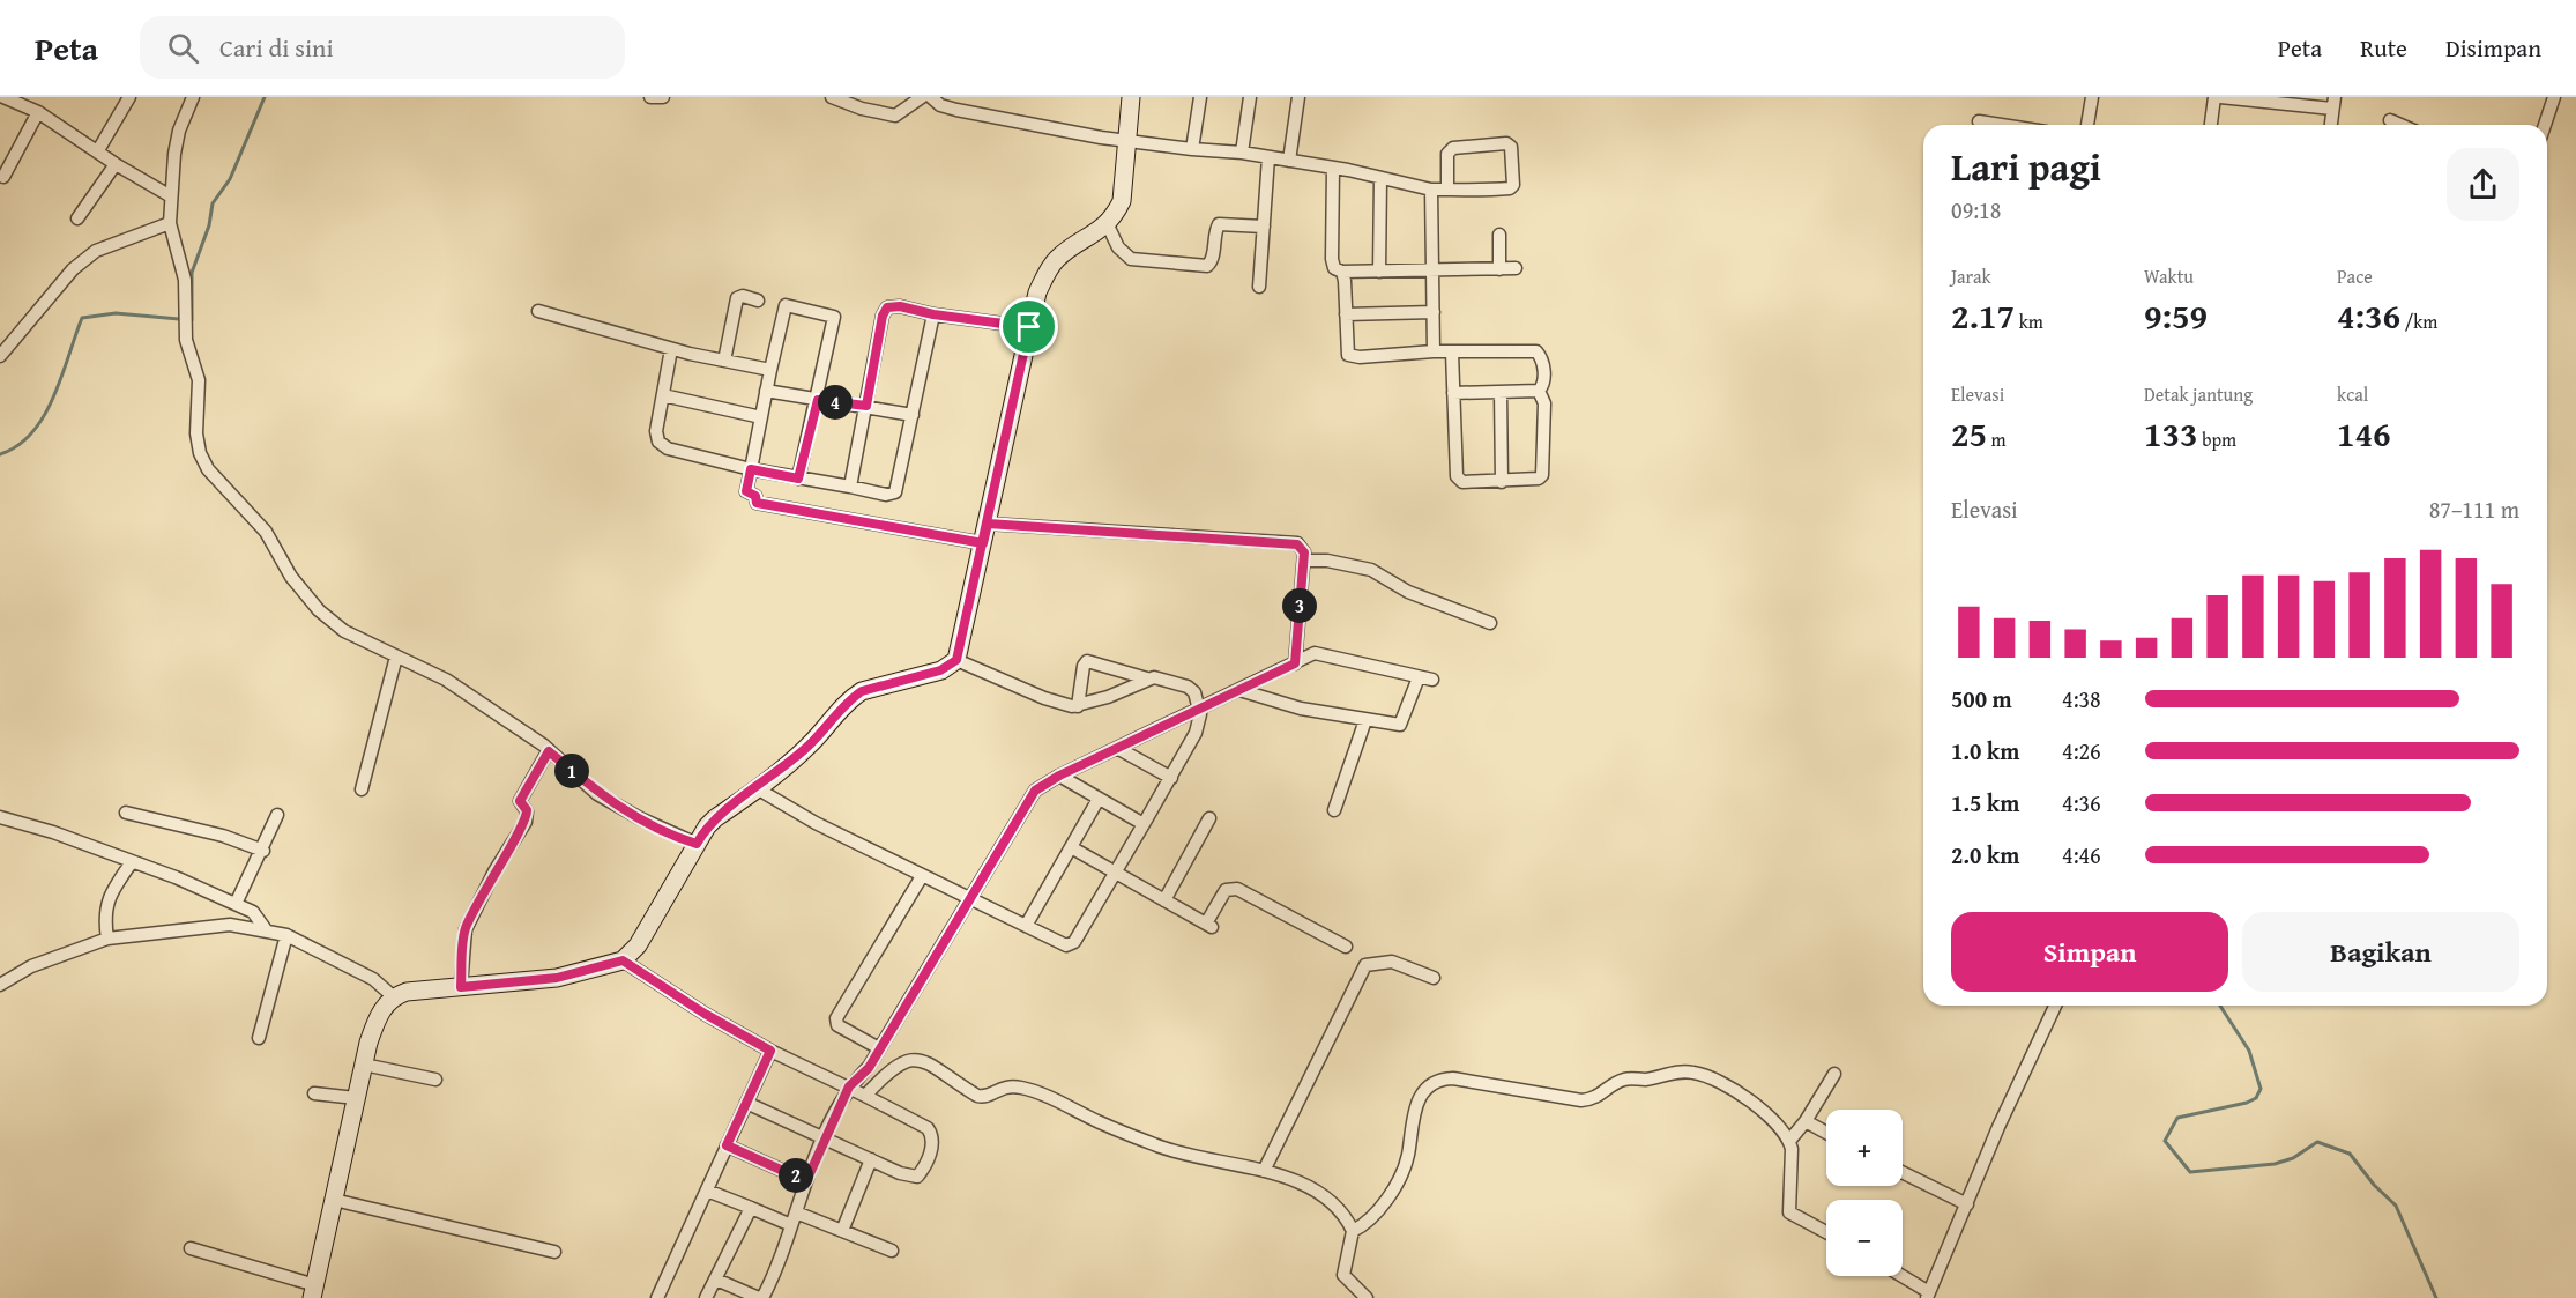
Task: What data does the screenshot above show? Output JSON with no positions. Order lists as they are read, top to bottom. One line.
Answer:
{"page":{"header":"Peta","search":"Cari di sini","nav":["Peta","Rute","Disimpan"],"heading":["Lari pagi","09:18"],"stats":[["Jarak","2.17 km"],["Waktu","9:59"],["Pace","4:36 /km"],["Elevasi","25 m"],["Detak jantung","133 bpm"],["kcal","146"]],"pins":["4","3","1","2"],"chart":["Elevasi","87–111 m"],"list":[{"name":"500 m","note":"4:38"},{"name":"1.0 km","note":"4:26"},{"name":"1.5 km","note":"4:36"},{"name":"2.0 km","note":"4:46"}],"buttons":["Simpan","Bagikan"],"map_buttons":["+","−"]}}
